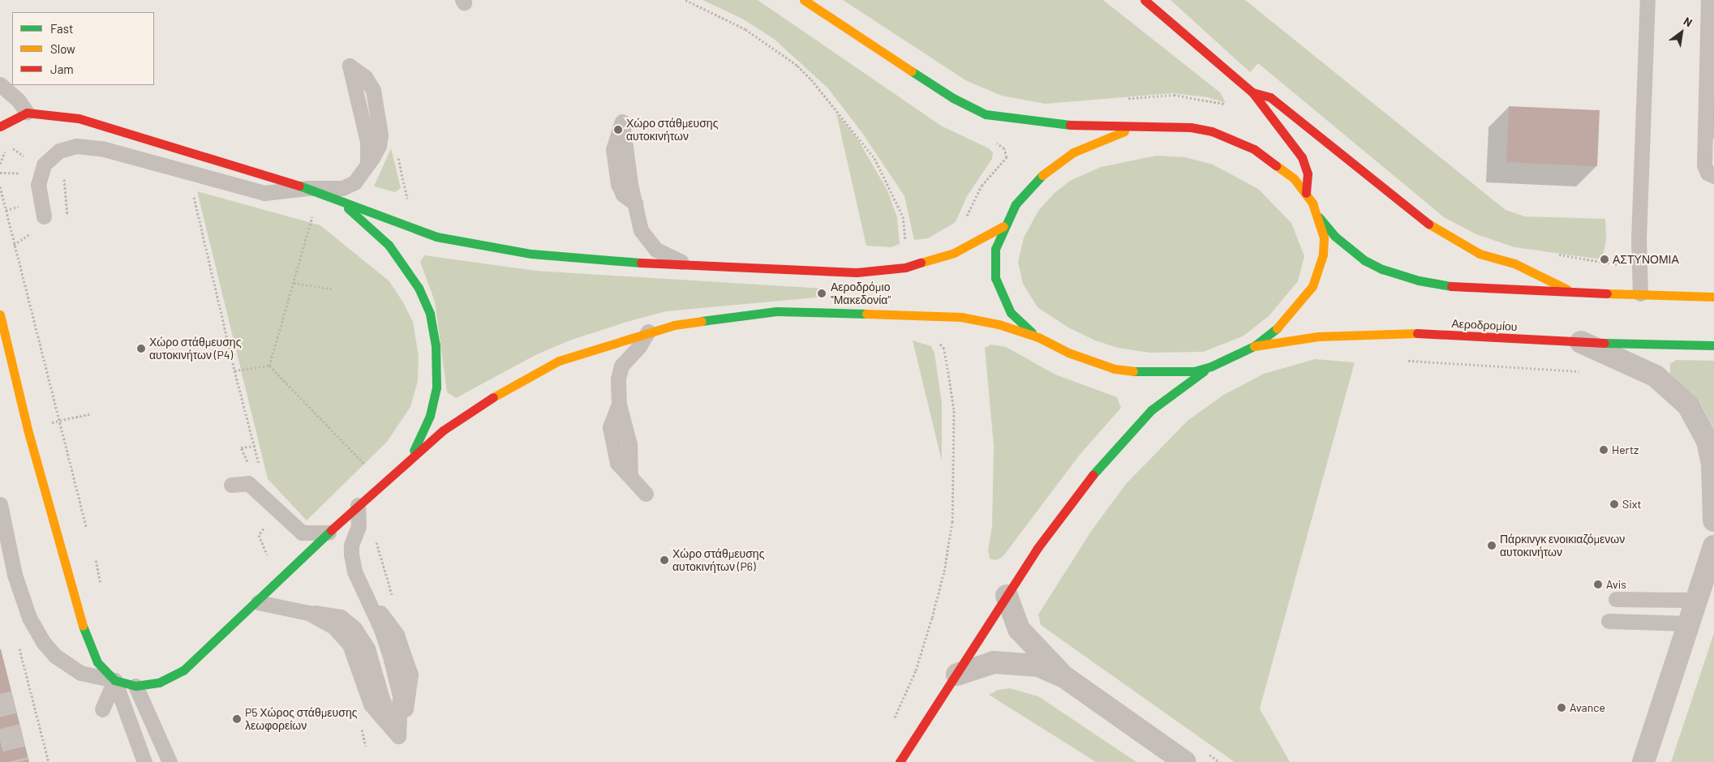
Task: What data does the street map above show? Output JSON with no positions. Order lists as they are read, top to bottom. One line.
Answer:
{"streets":{"street":["Αεροδρομίου"]},"places":["Χώρο στάθμευσης αυτοκινήτων","ΑΣΤΥΝΟΜΙΑ","Αεροδρόμιο \"Μακεδονία\"","Χώρο στάθμευσης αυτοκινήτων (P4)","Hertz","Sixt","Πάρκινγκ ενοικιαζόμενων αυτοκινήτων","Χώρο στάθμευσης αυτοκινήτων (P6)","Avis","Avance","P5 Χώρος στάθμευσης λεωφορείων"],"legend":["Fast","Slow","Jam"],"north":"top right"}
